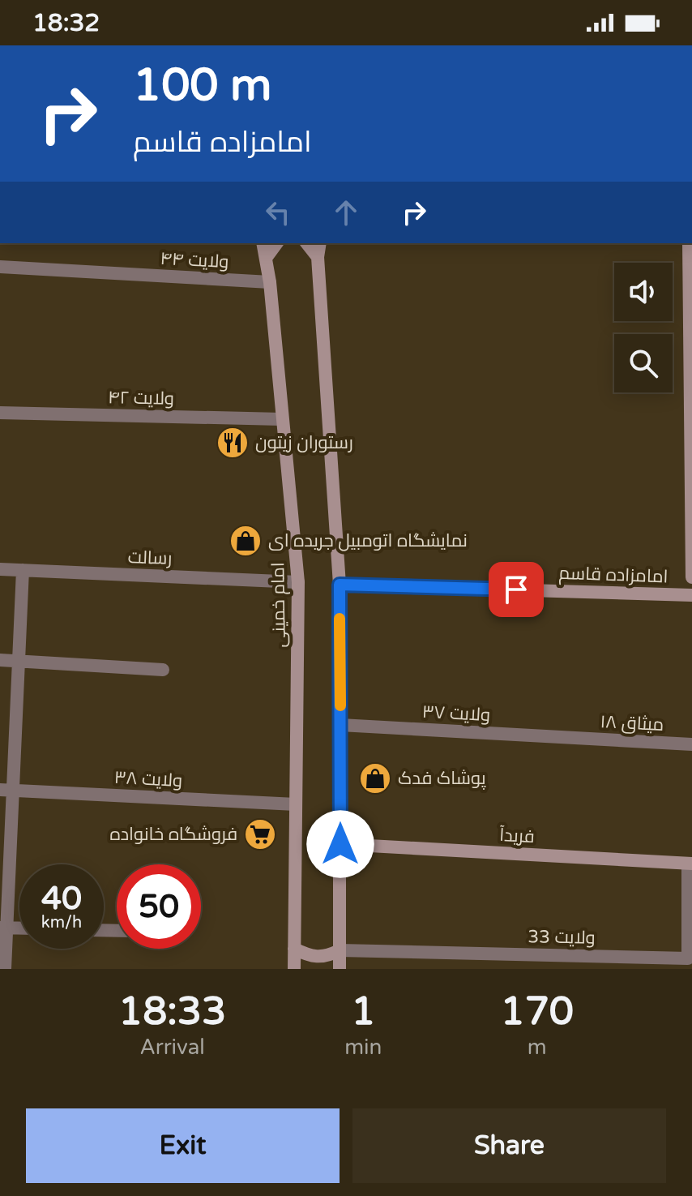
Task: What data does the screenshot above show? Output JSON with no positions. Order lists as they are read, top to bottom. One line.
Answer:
{"streets":{"main road":["امامزاده قاسم","امام خمینی","فریدآ"],"street":["ولایت ۴۴","ولایت ۴۲","رسالت","ولایت ۳۷","میثاق ۱۸","ولایت ۳۸","ولایت 33"]},"crossings":[["ولایت ۴۴","امام خمینی"],["ولایت ۴۲","امام خمینی"],["رسالت","امام خمینی"],["امام خمینی","ولایت ۳۸"],["ولایت ۳۷","میثاق ۱۸"],["فریدآ","ولایت 33"]],"places":{"restaurant":["رستوران زیتون"],"shop":["نمایشگاه اتومبیل جریده ای","پوشاک فدک"],"supermarket":["فروشگاه خانواده"]},"page":{"status":"18:32","turn":["100 m","امامزاده قاسم"],"speed":"40 km/h","limit":"50","eta":["18:33","Arrival","1","min","170","m"],"buttons":["Exit","Share"]}}
